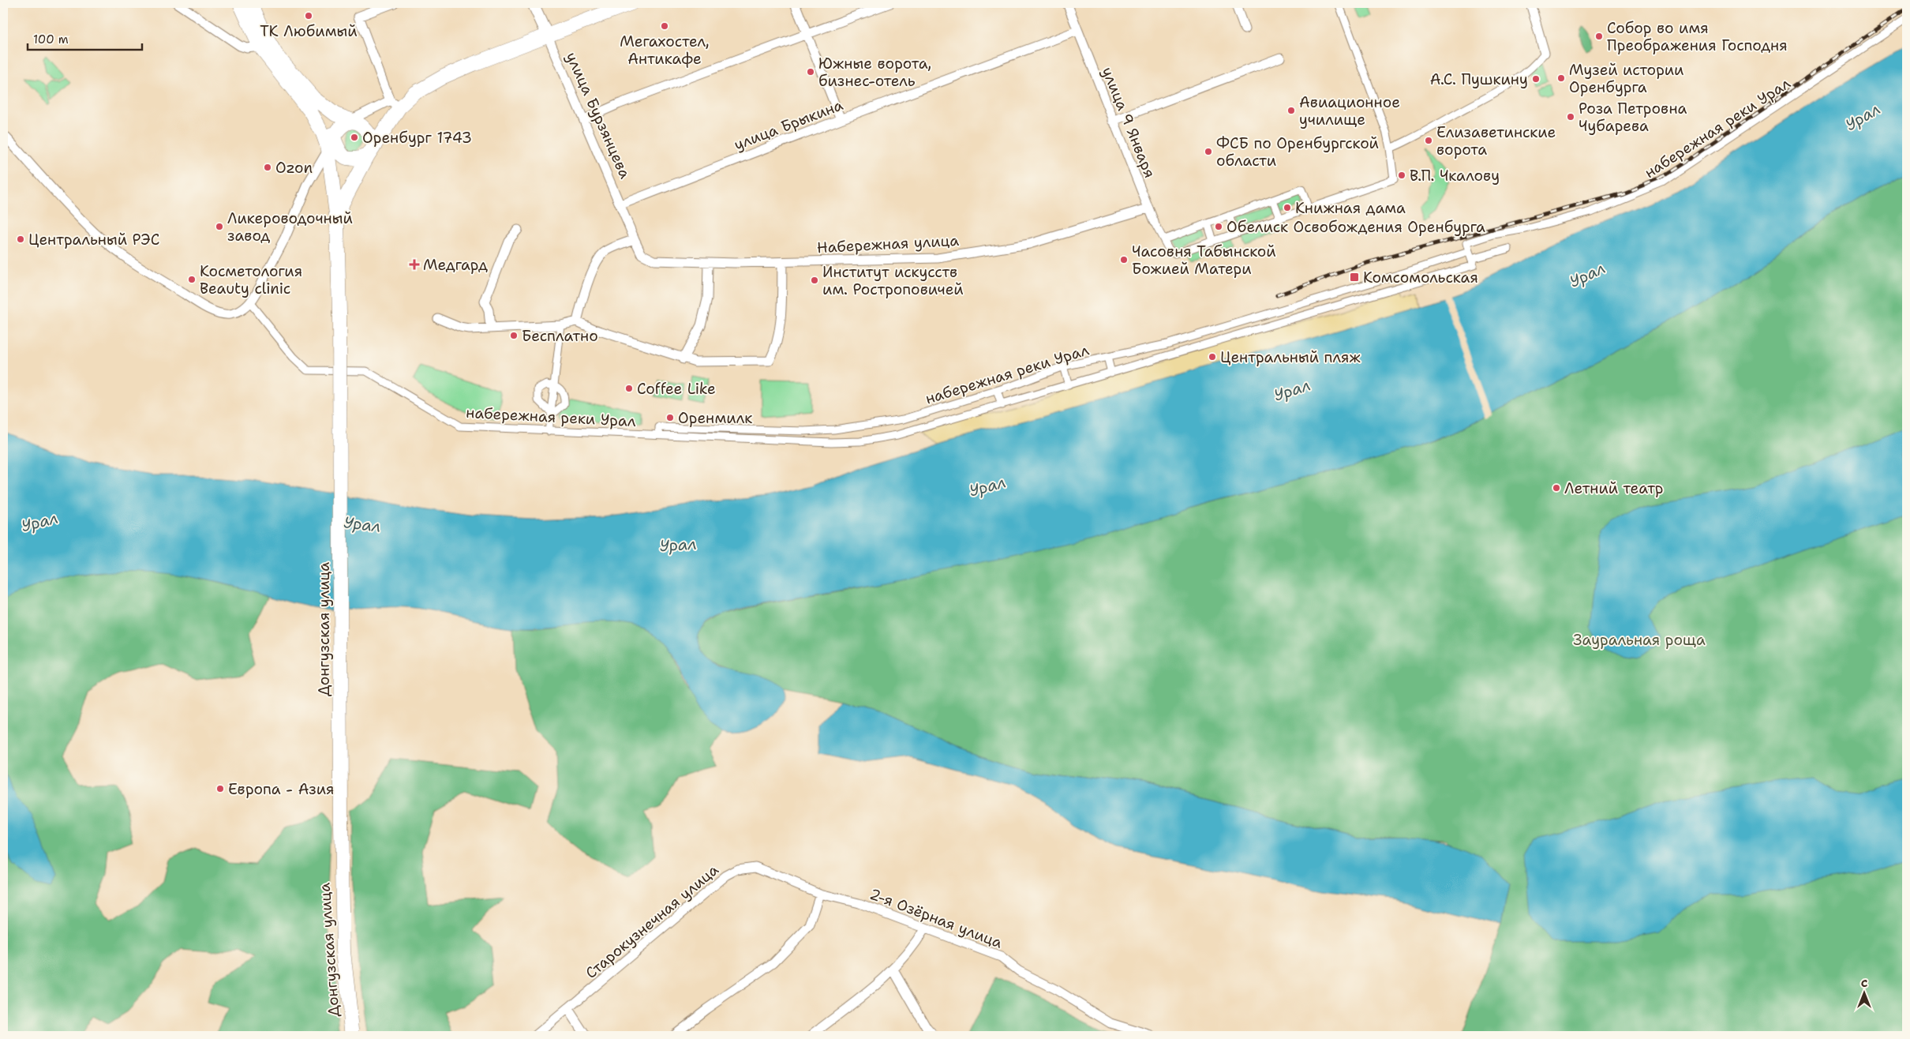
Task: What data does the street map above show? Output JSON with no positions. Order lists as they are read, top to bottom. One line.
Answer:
{"streets":{"main road":["Донгузская улица"],"street":["улица Бурзянцева","улица 9 Января","улица Брыкина","набережная реки Урал","Набережная улица","2-я Озёрная улица","Старокузнечная улица"]},"crossings":[["улица Бурзянцева","улица Брыкина"],["улица Бурзянцева","Набережная улица"],["улица 9 Января","улица Брыкина"],["улица 9 Января","Набережная улица"],["2-я Озёрная улица","Старокузнечная улица"]],"water":["Урал"],"parks":["Зауральная роща"],"places":{"other":["ТК Любимый","Мегахостел, Антикафе","Собор во имя Преображения Господня","Южные ворота, бизнес-отель","Музей истории Оренбурга","А.С. Пушкину","Авиационное училище","Роза Петровна Чубарева","Оренбург 1743","Елизаветинские ворота","ФСБ по Оренбургской области","Ozon","В.П. Чкалову","Книжная дама","Ликероводочный завод","Обелиск Освобождения Оренбурга","Центральный РЭС","Часовня Табынской Божией Матери","Косметология Beauty clinic","Институт искусств им. Ростроповичей","Бесплатно","Центральный пляж","Coffee Like","Оренмилк","Летний театр","Европа - Азия"],"health":["Медгард"],"transit":["Комсомольская"]},"scale_bar":"100 m","north":"top"}
